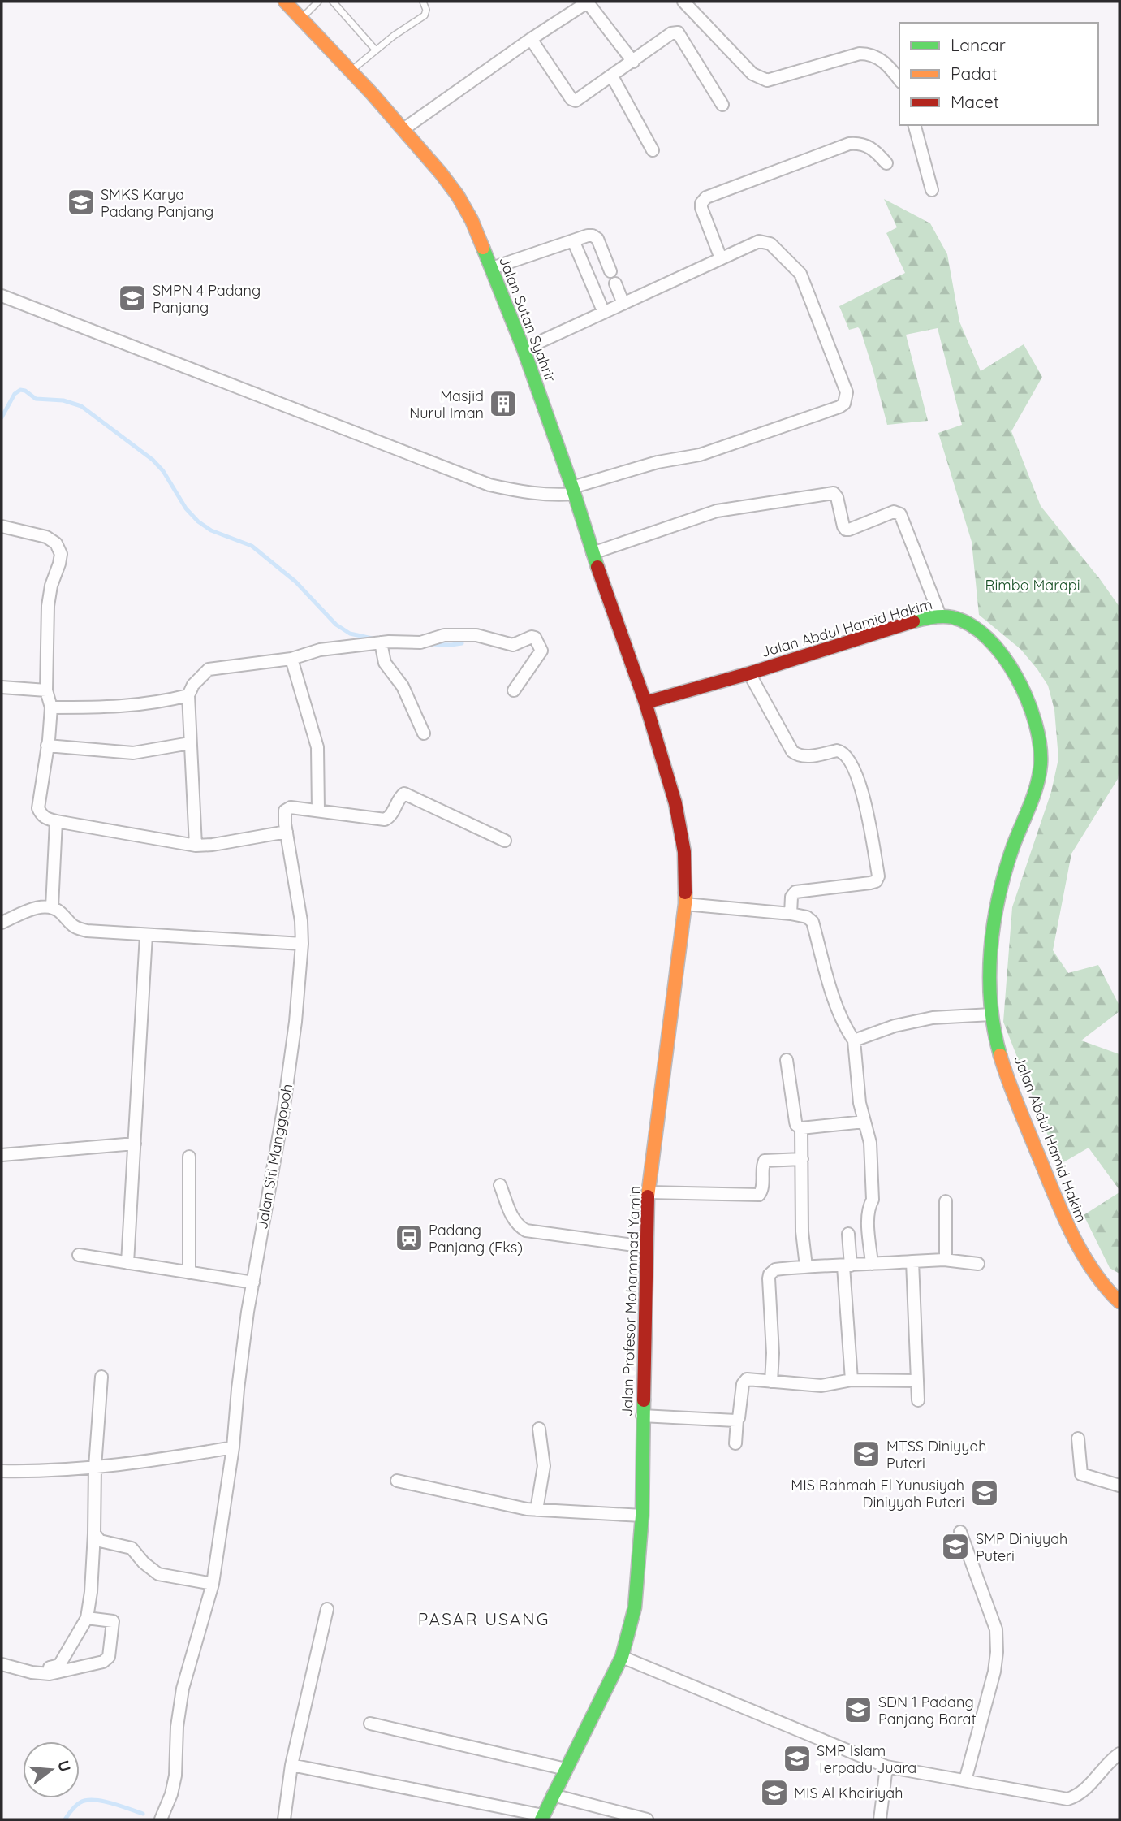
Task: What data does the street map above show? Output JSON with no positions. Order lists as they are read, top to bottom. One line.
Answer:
{"streets":{"main road":["Jalan Sutan Syahrir","Jalan Abdul Hamid Hakim","Jalan Profesor Mohammad Yamin"],"street":["Jalan Siti Manggopoh"]},"crossings":[["Jalan Sutan Syahrir","Jalan Abdul Hamid Hakim"],["Jalan Sutan Syahrir","Jalan Profesor Mohammad Yamin"],["Jalan Abdul Hamid Hakim","Jalan Profesor Mohammad Yamin"]],"districts":["PASAR USANG"],"parks":["Rimbo Marapi"],"places":{"school or university":["SMKS Karya Padang Panjang","SMPN 4 Padang Panjang","MTSS Diniyyah Puteri","MIS Rahmah El Yunusiyah Diniyyah Puteri","SMP Diniyyah Puteri","SDN 1 Padang Panjang Barat","SMP Islam Terpadu Juara","MIS Al Khairiyah"],"building":["Masjid Nurul Iman"],"station":["Padang Panjang (Eks)"]},"legend":["Lancar","Padat","Macet"],"north":"right"}
